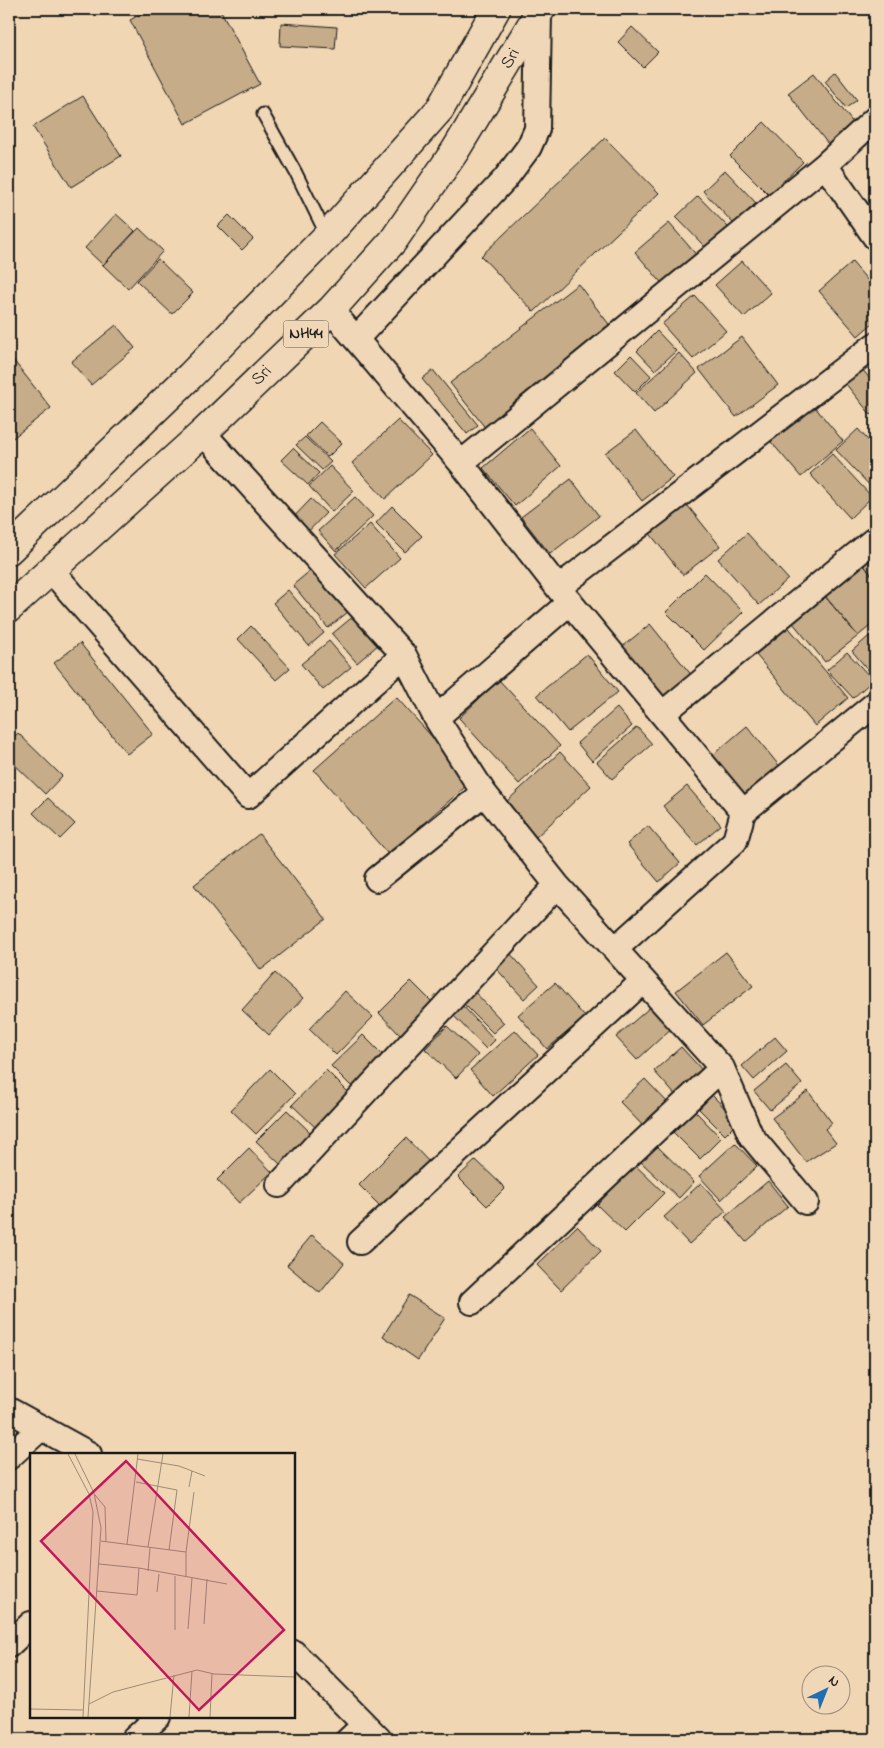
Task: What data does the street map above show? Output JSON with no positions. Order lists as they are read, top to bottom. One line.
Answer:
{"streets":{"highway":["Sri","NH44"]},"north":"top right"}
